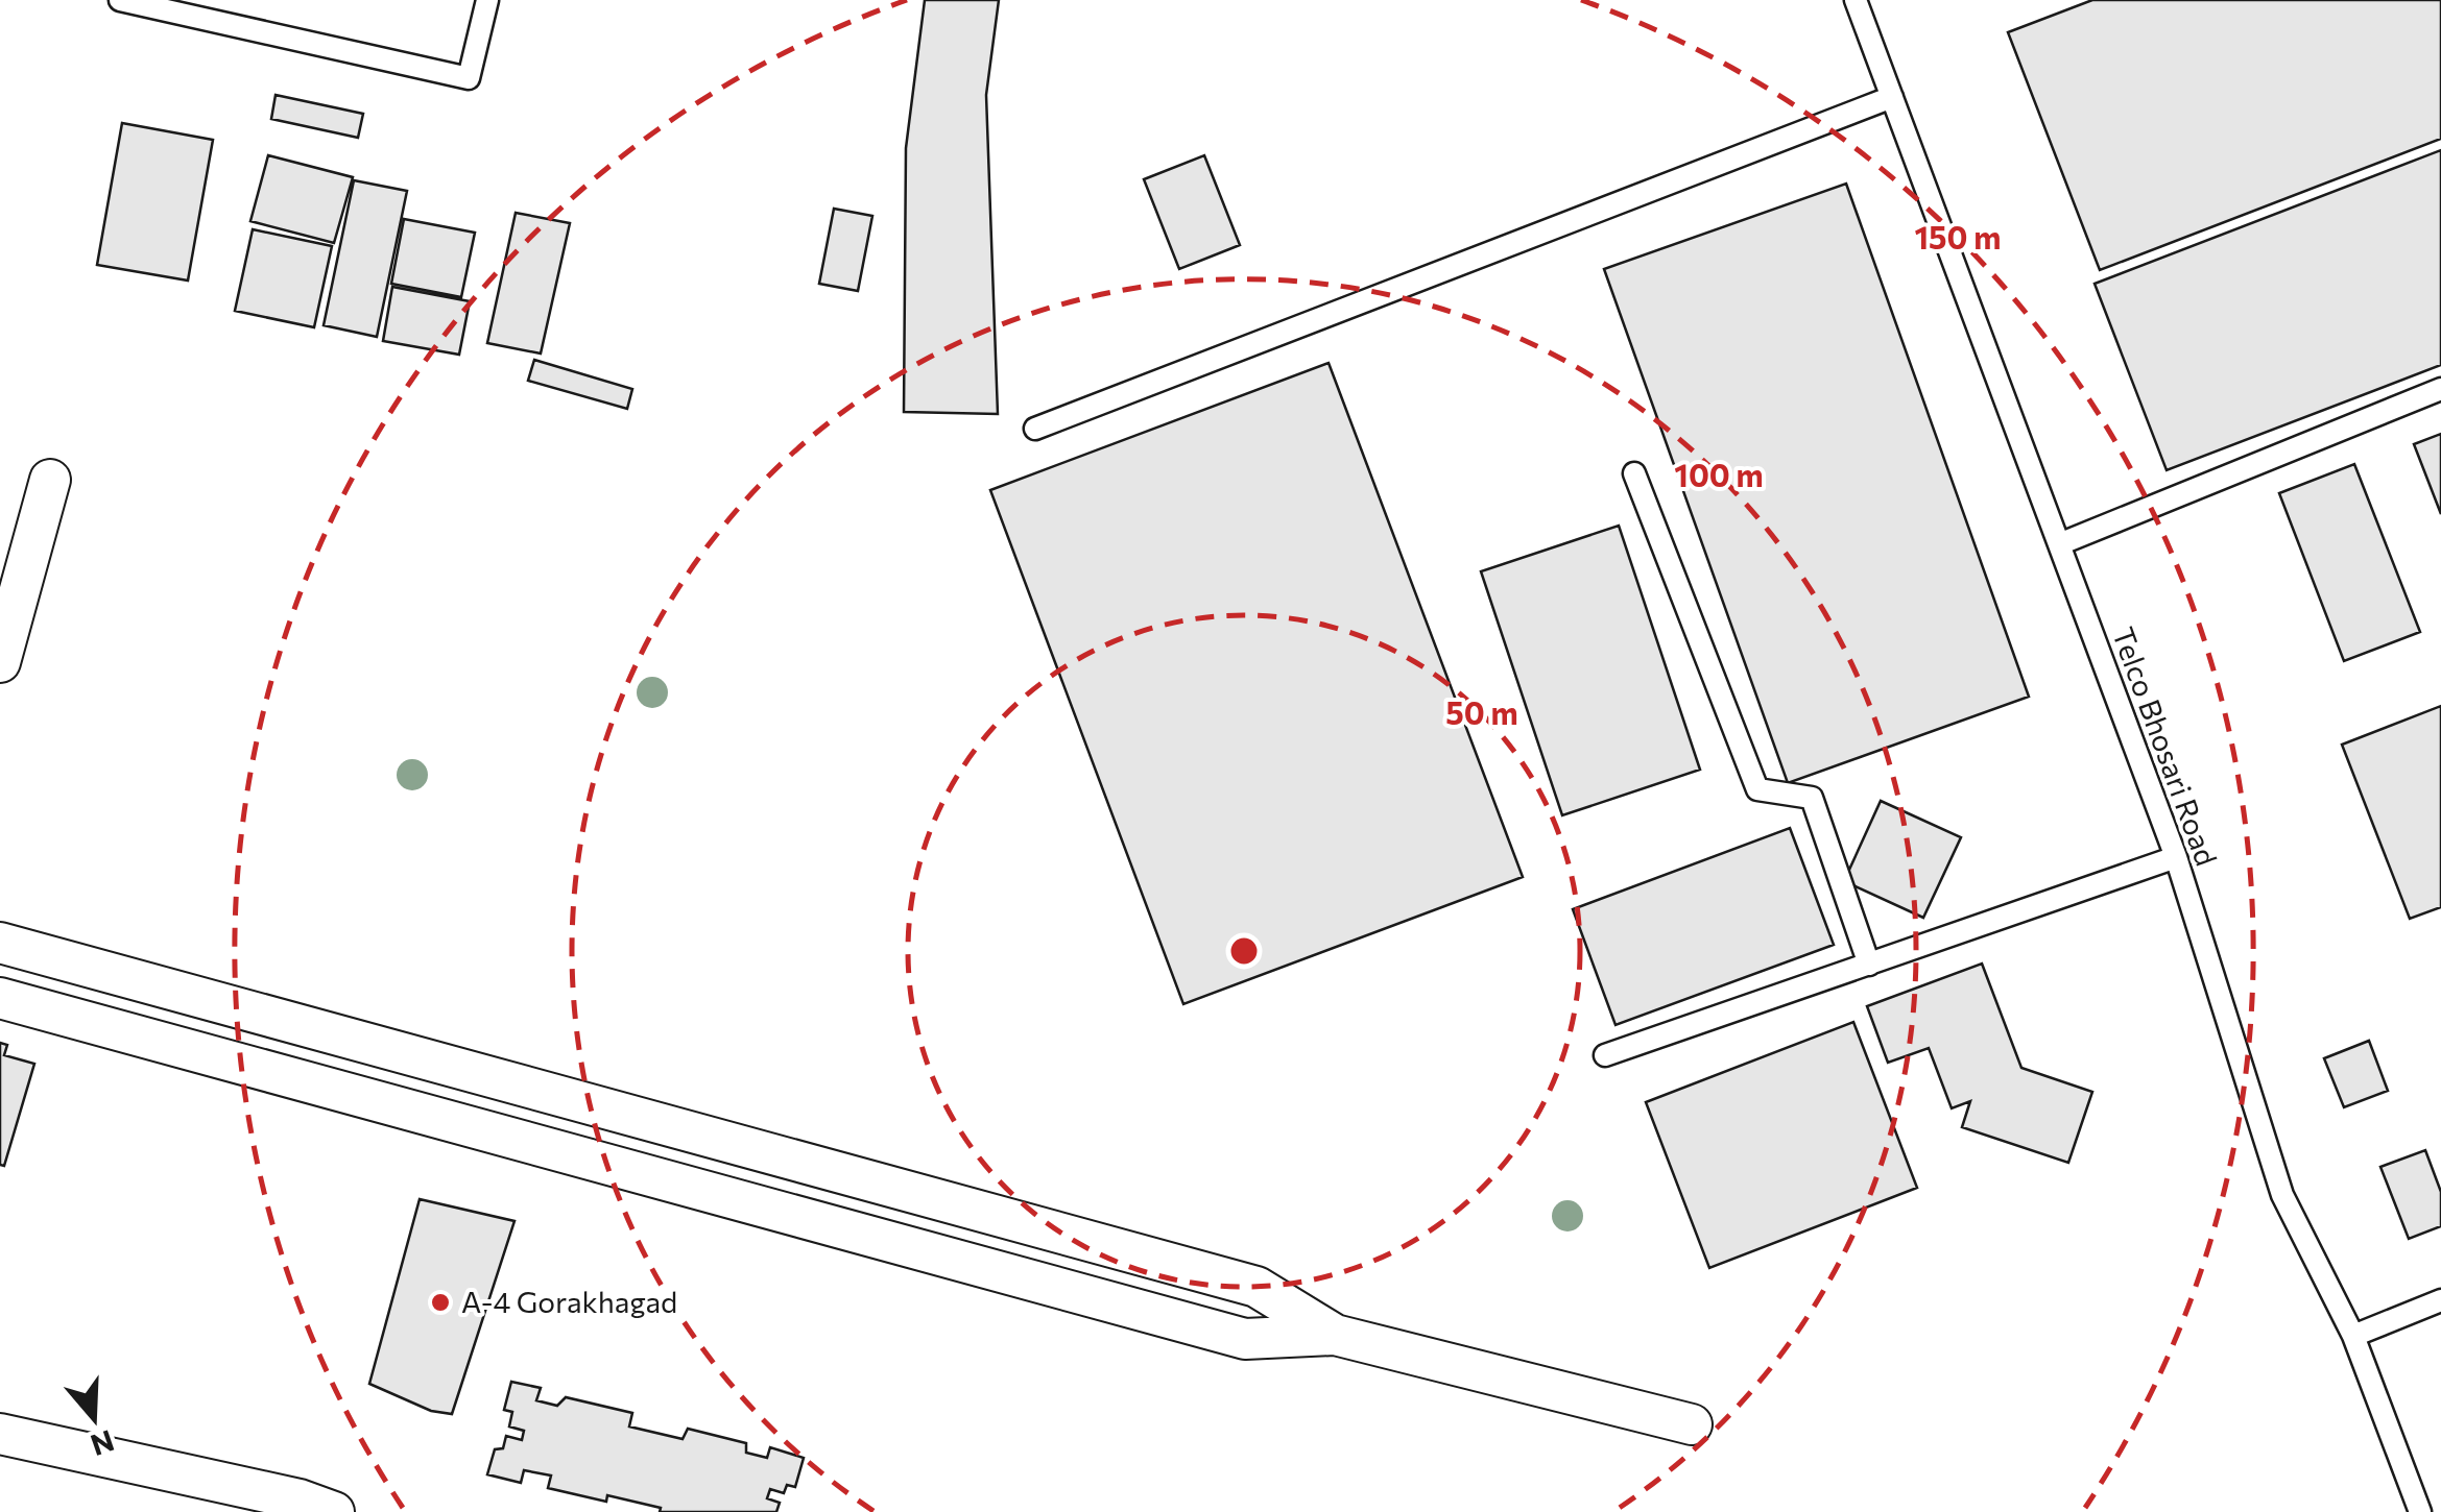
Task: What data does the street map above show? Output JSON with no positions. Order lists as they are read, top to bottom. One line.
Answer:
{"streets":{"lane":["Telco Bhosari Road"]},"places":["A-4 Gorakhagad"],"north":"bottom","rings":["150 m","100 m","50 m"]}
